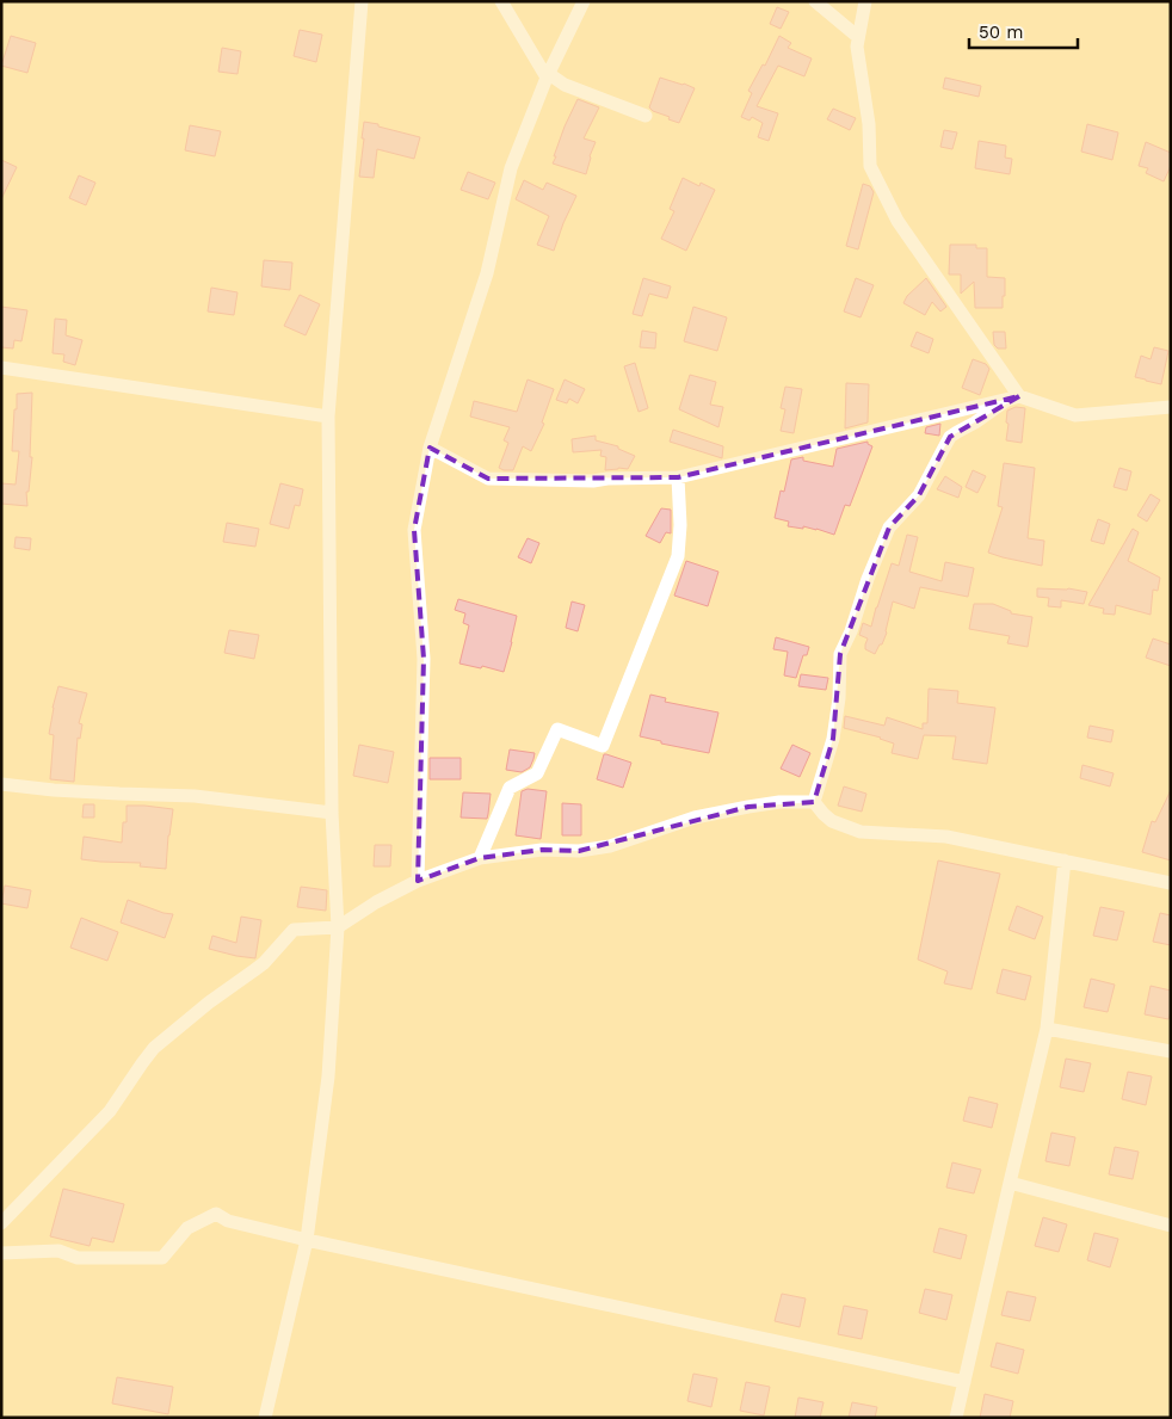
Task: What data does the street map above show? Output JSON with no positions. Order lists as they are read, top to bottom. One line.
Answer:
{"scale_bar":"50 m"}
